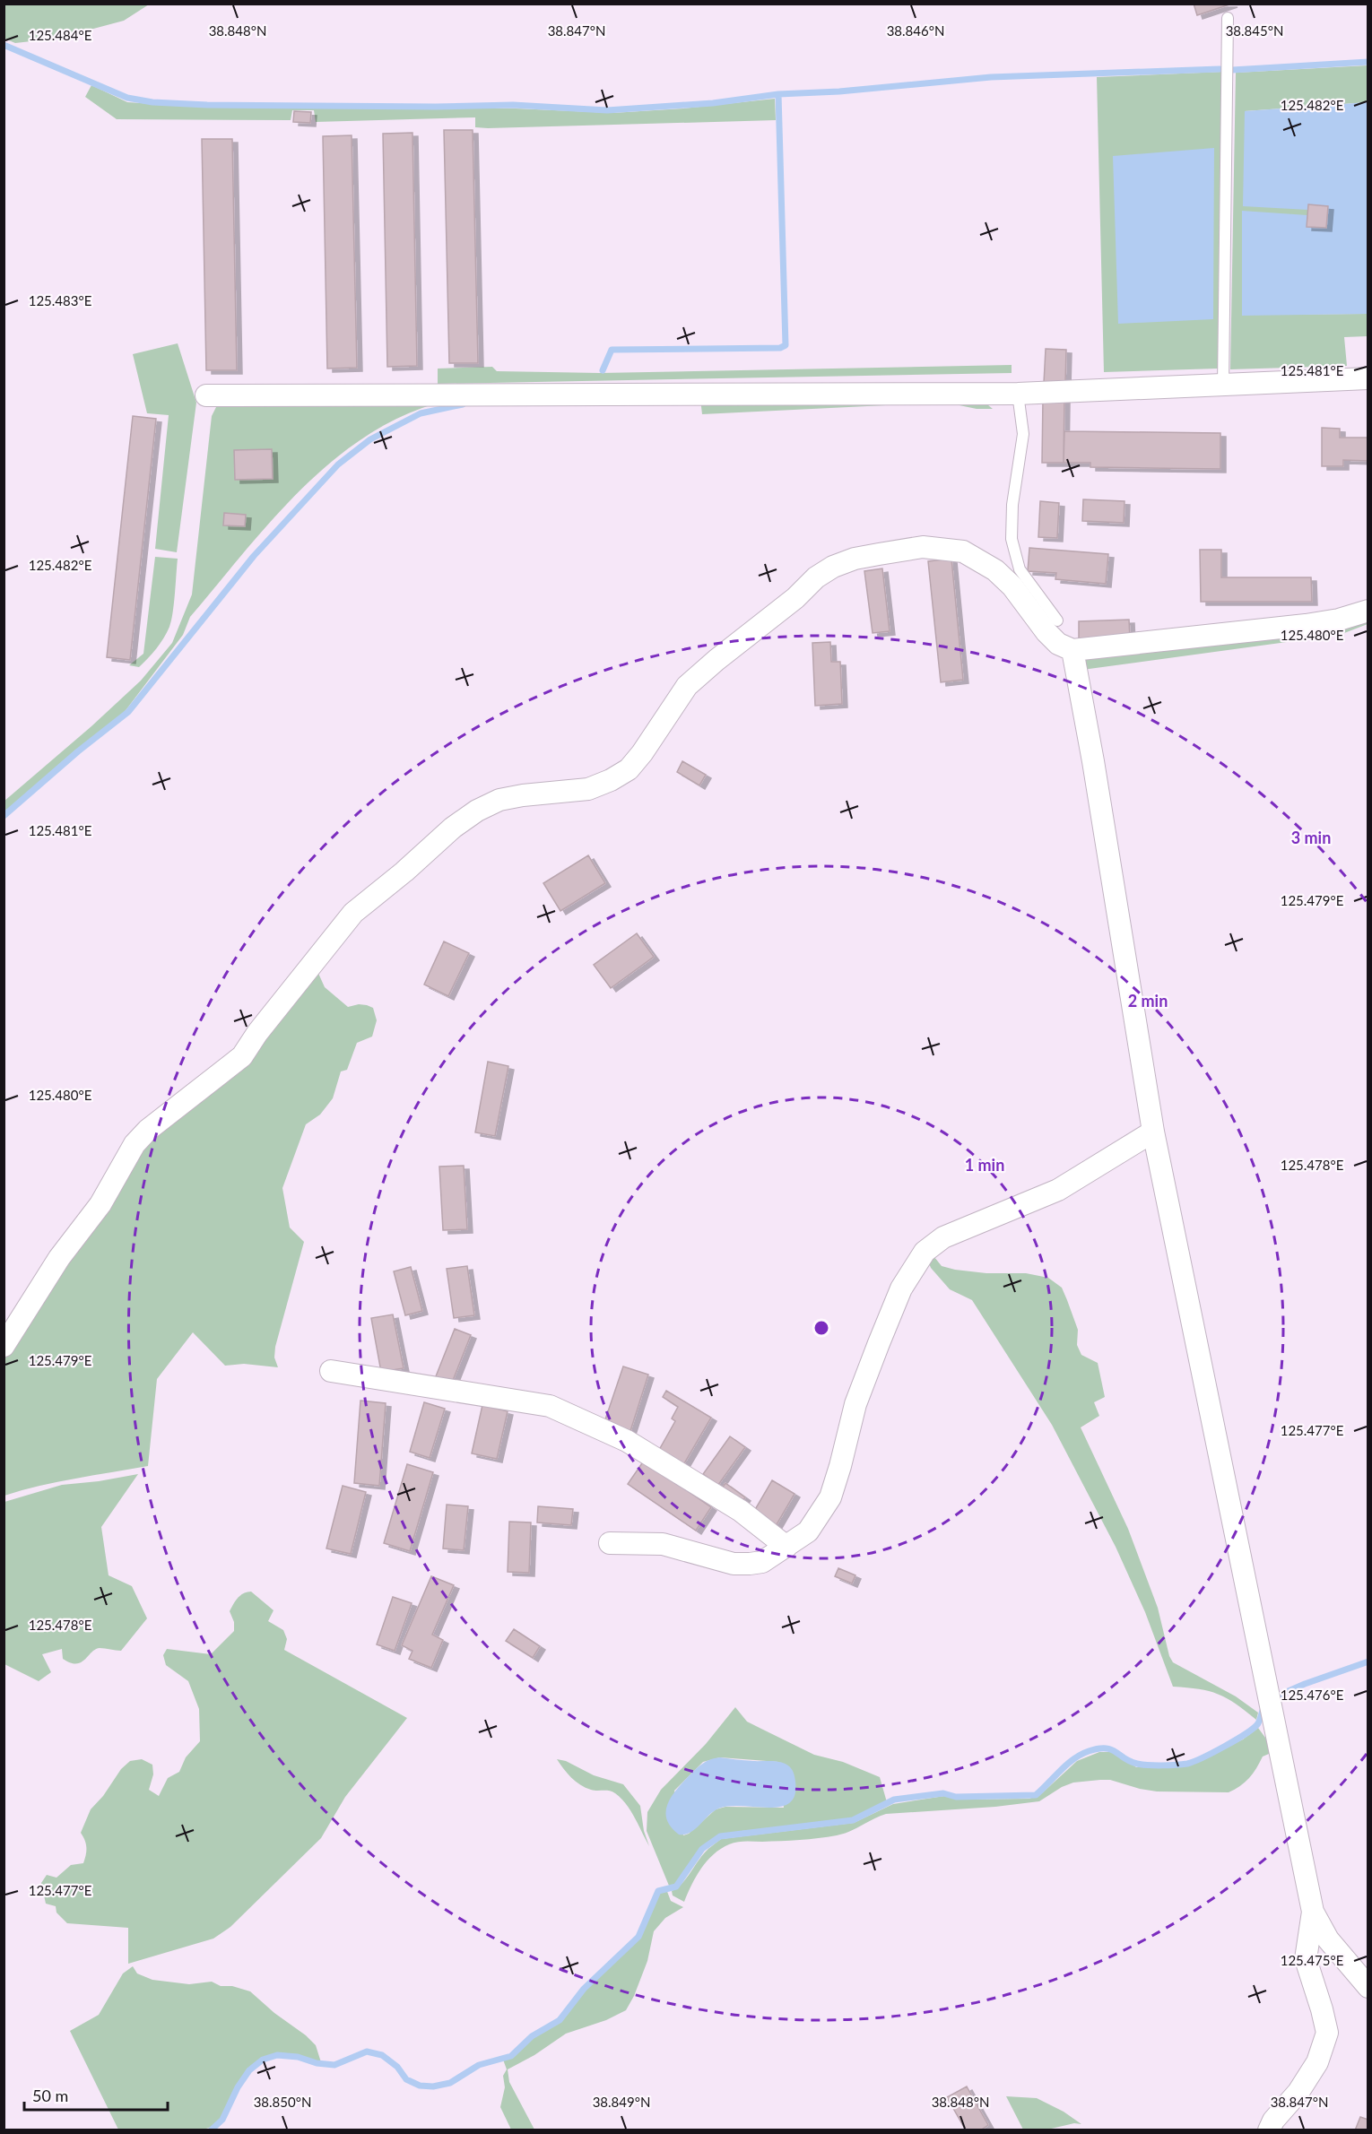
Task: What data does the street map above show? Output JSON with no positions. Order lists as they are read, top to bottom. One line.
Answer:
{"scale_bar":"50 m","coordinates":["38.848°N","38.847°N","38.846°N","38.845°N","125.484°E","125.482°E","125.483°E","125.481°E","125.480°E","125.479°E","125.478°E","125.477°E","125.476°E","125.475°E","38.850°N","38.849°N"],"rings":["3 min","2 min","1 min"]}
